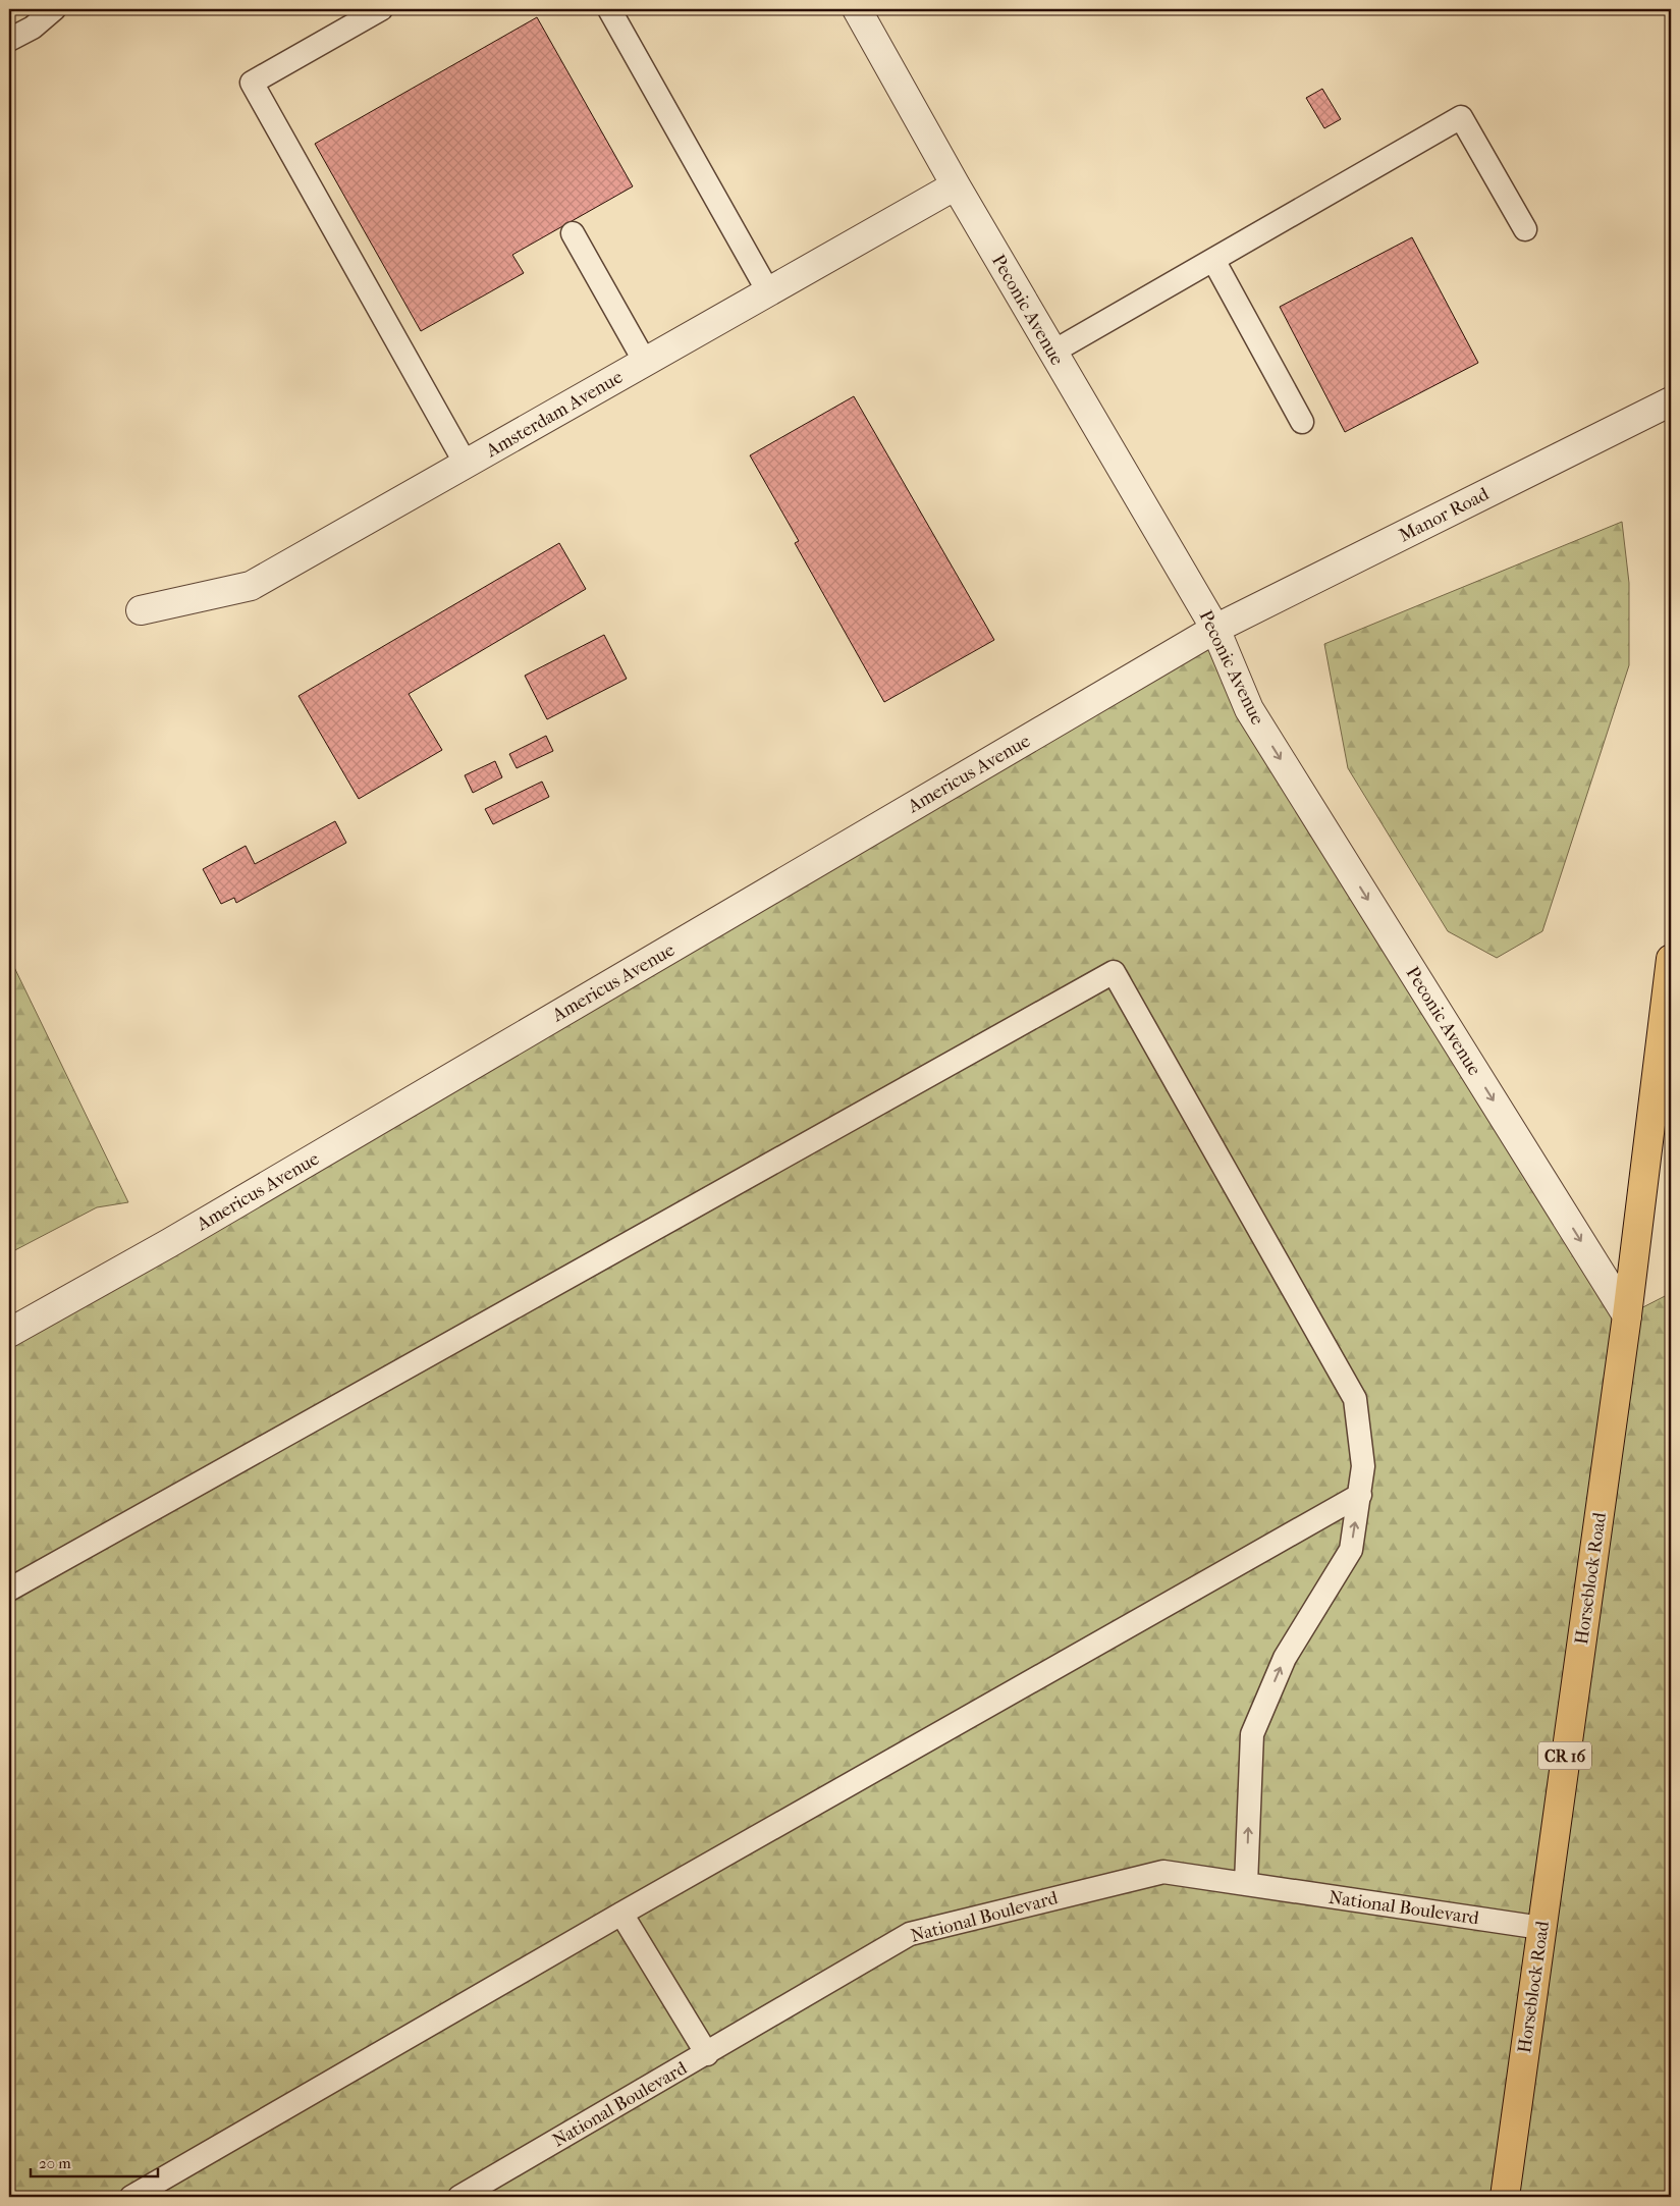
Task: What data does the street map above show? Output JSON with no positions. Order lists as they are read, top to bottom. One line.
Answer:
{"streets":{"main road":["Horseblock Road","CR 16"],"street":["Peconic Avenue","Amsterdam Avenue","Manor Road","Americus Avenue"],"lane":["National Boulevard"]},"crossings":[["Peconic Avenue","Amsterdam Avenue"],["Peconic Avenue","Manor Road"],["Peconic Avenue","Americus Avenue"],["Peconic Avenue","Horseblock Road"],["Manor Road","Americus Avenue"],["Horseblock Road","National Boulevard"]],"one_way":["Peconic Avenue"],"scale_bar":"20 m"}
